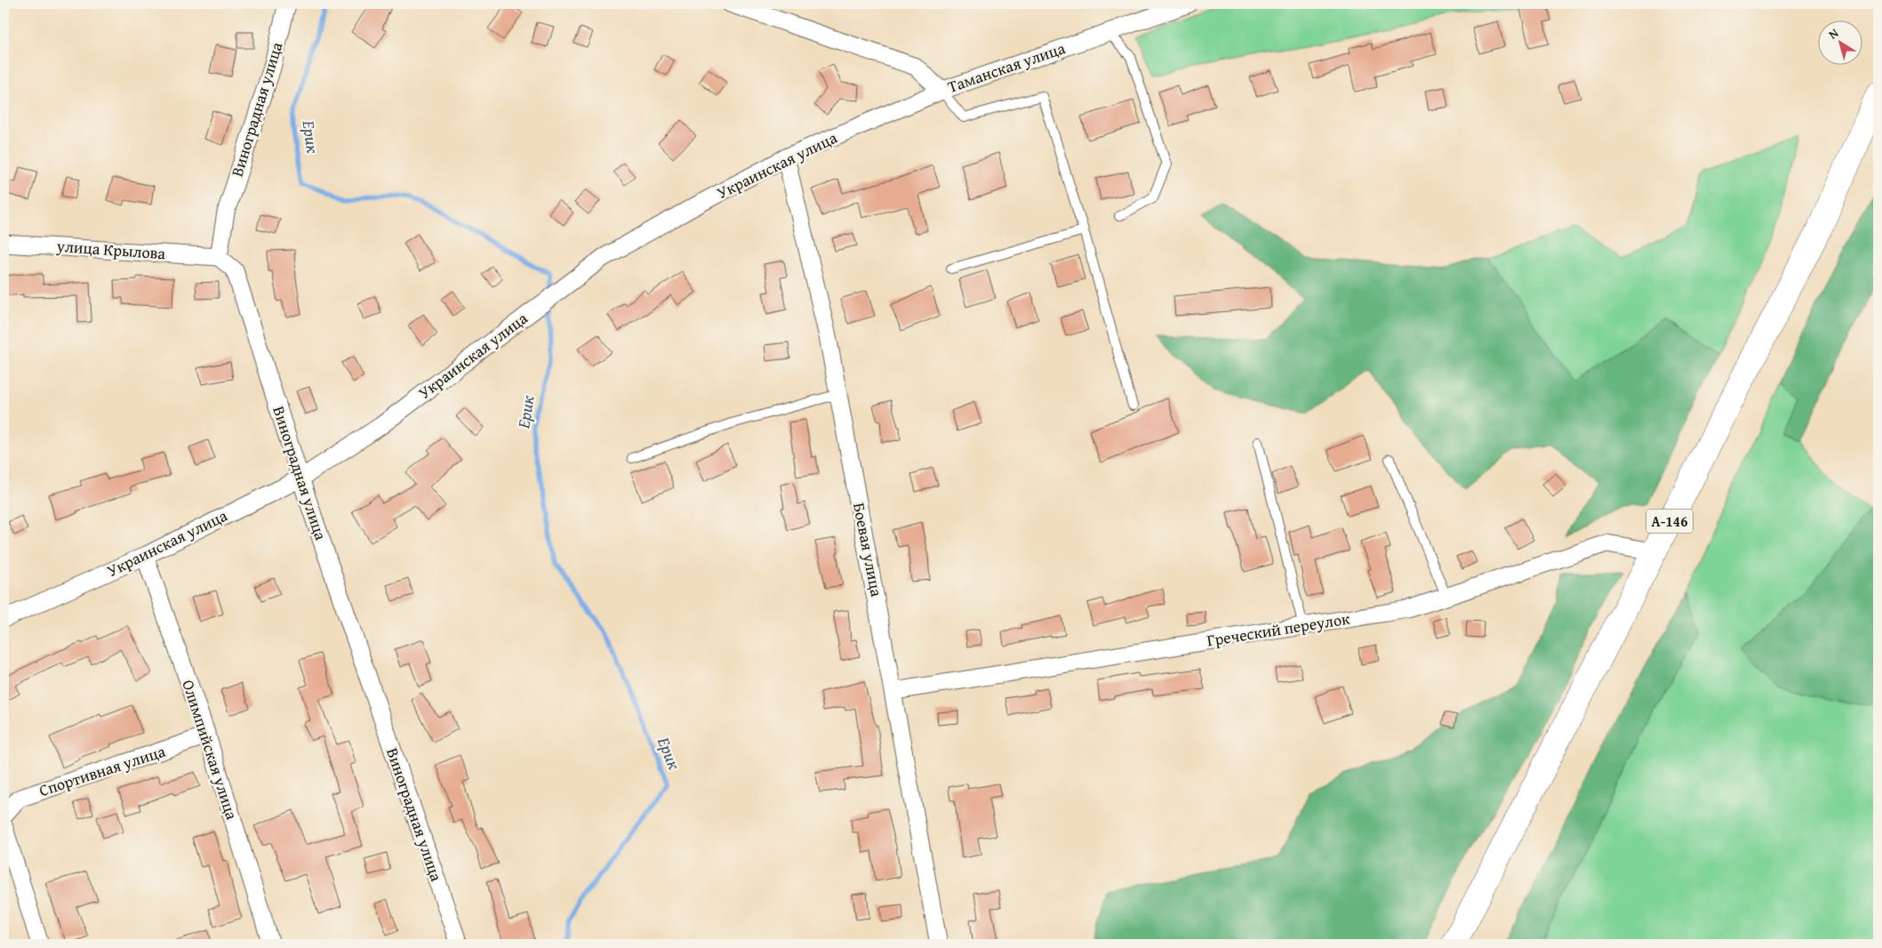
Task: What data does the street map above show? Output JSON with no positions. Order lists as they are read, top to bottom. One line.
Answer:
{"streets":{"highway":["А-146"],"street":["Таманская улица","Виноградная улица","Украинская улица","улица Крылова","Боевая улица","Греческий переулок","Олимпийская улица","Спортивная улица"]},"crossings":[["Таманская улица","Украинская улица"],["Виноградная улица","Украинская улица"],["Виноградная улица","улица Крылова"],["Украинская улица","Боевая улица"],["Украинская улица","Олимпийская улица"],["А-146","Греческий переулок"],["Боевая улица","Греческий переулок"],["Олимпийская улица","Спортивная улица"]],"water":["Ерик"],"north":"top left"}
